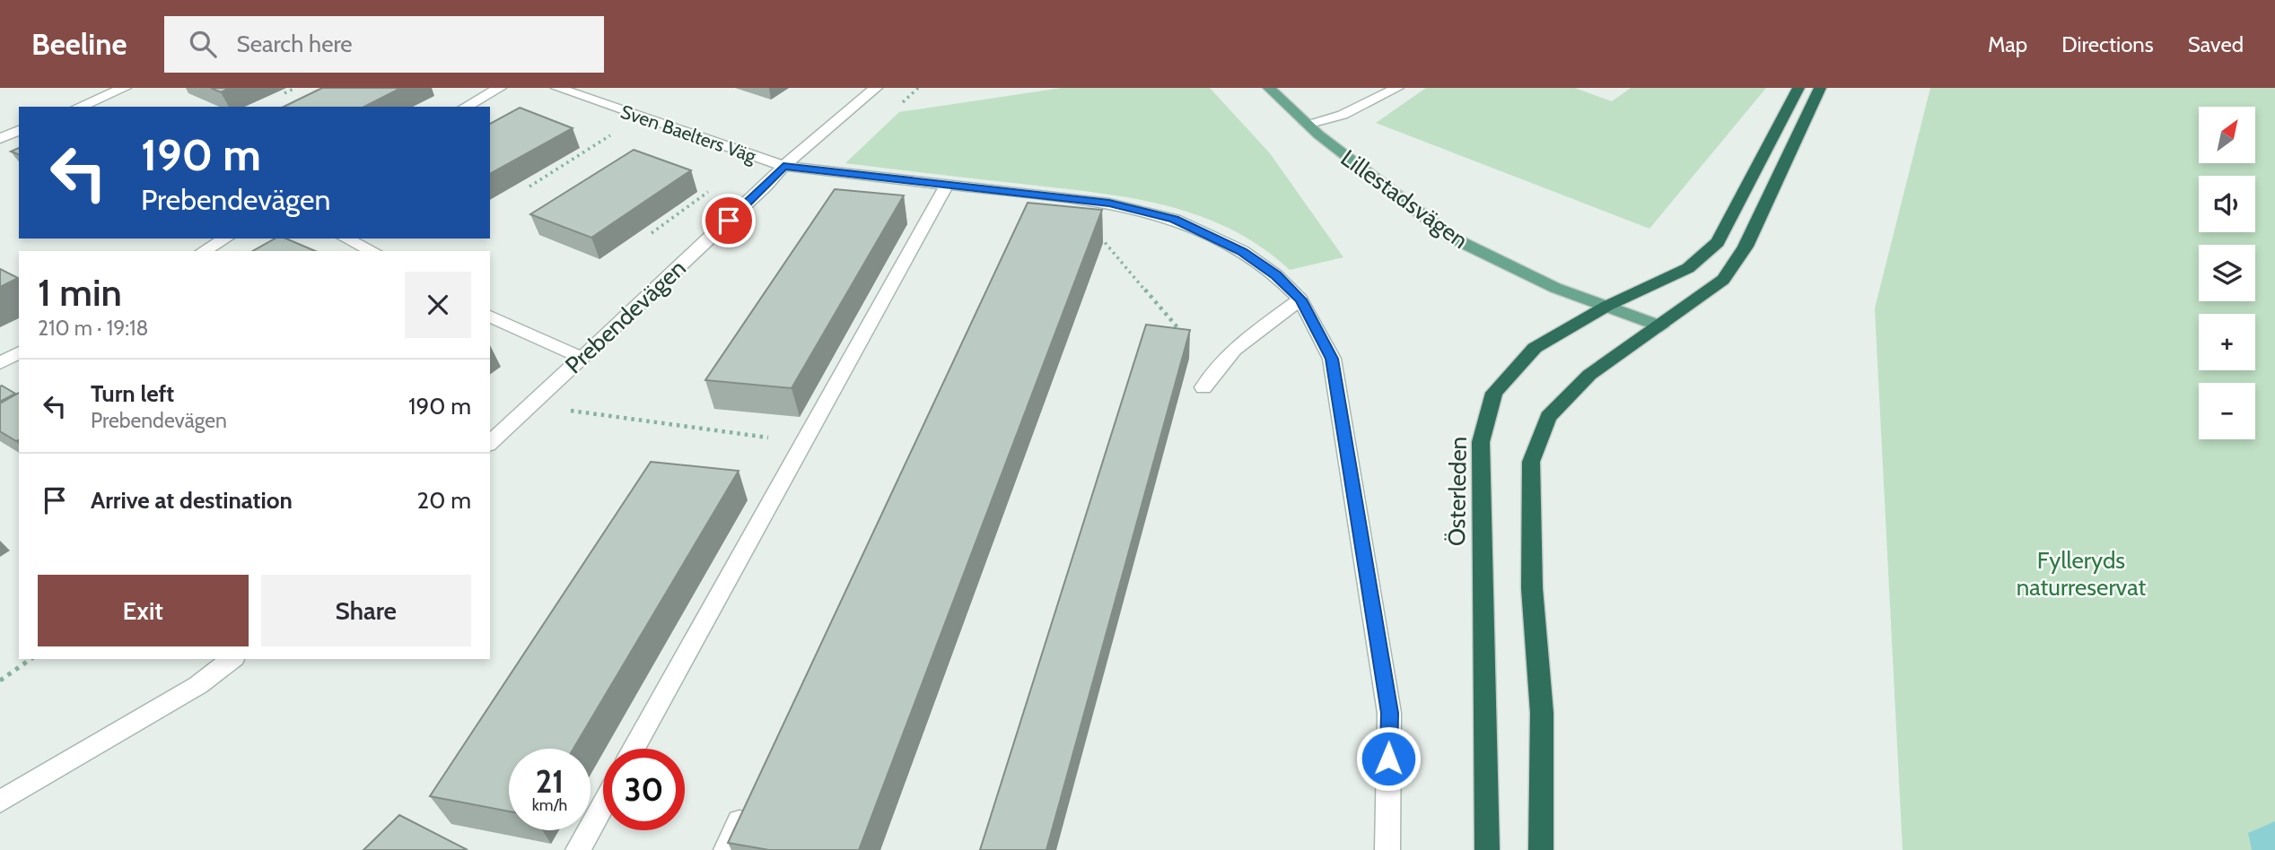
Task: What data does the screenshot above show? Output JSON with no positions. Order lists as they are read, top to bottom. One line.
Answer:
{"streets":{"highway":["Österleden"],"main road":["Lillestadsvägen"],"street":["Sven Baelters Väg","Prebendevägen"]},"crossings":[["Sven Baelters Väg","Prebendevägen"],["Lillestadsvägen","Österleden"]],"parks":["Fylleryds naturreservat"],"north":"top right","page":{"header":"Beeline","search":"Search here","nav":["Map","Directions","Saved"],"map_buttons":["+","−"],"turn":["190 m","Prebendevägen"],"heading":["1 min","210 m · 19:18"],"list":[{"name":"Turn left","note":"Prebendevägen","value":"190 m"},{"name":"Arrive at destination","value":"20 m"}],"buttons":["Exit","Share"],"speed":"21 km/h","limit":"30"}}
